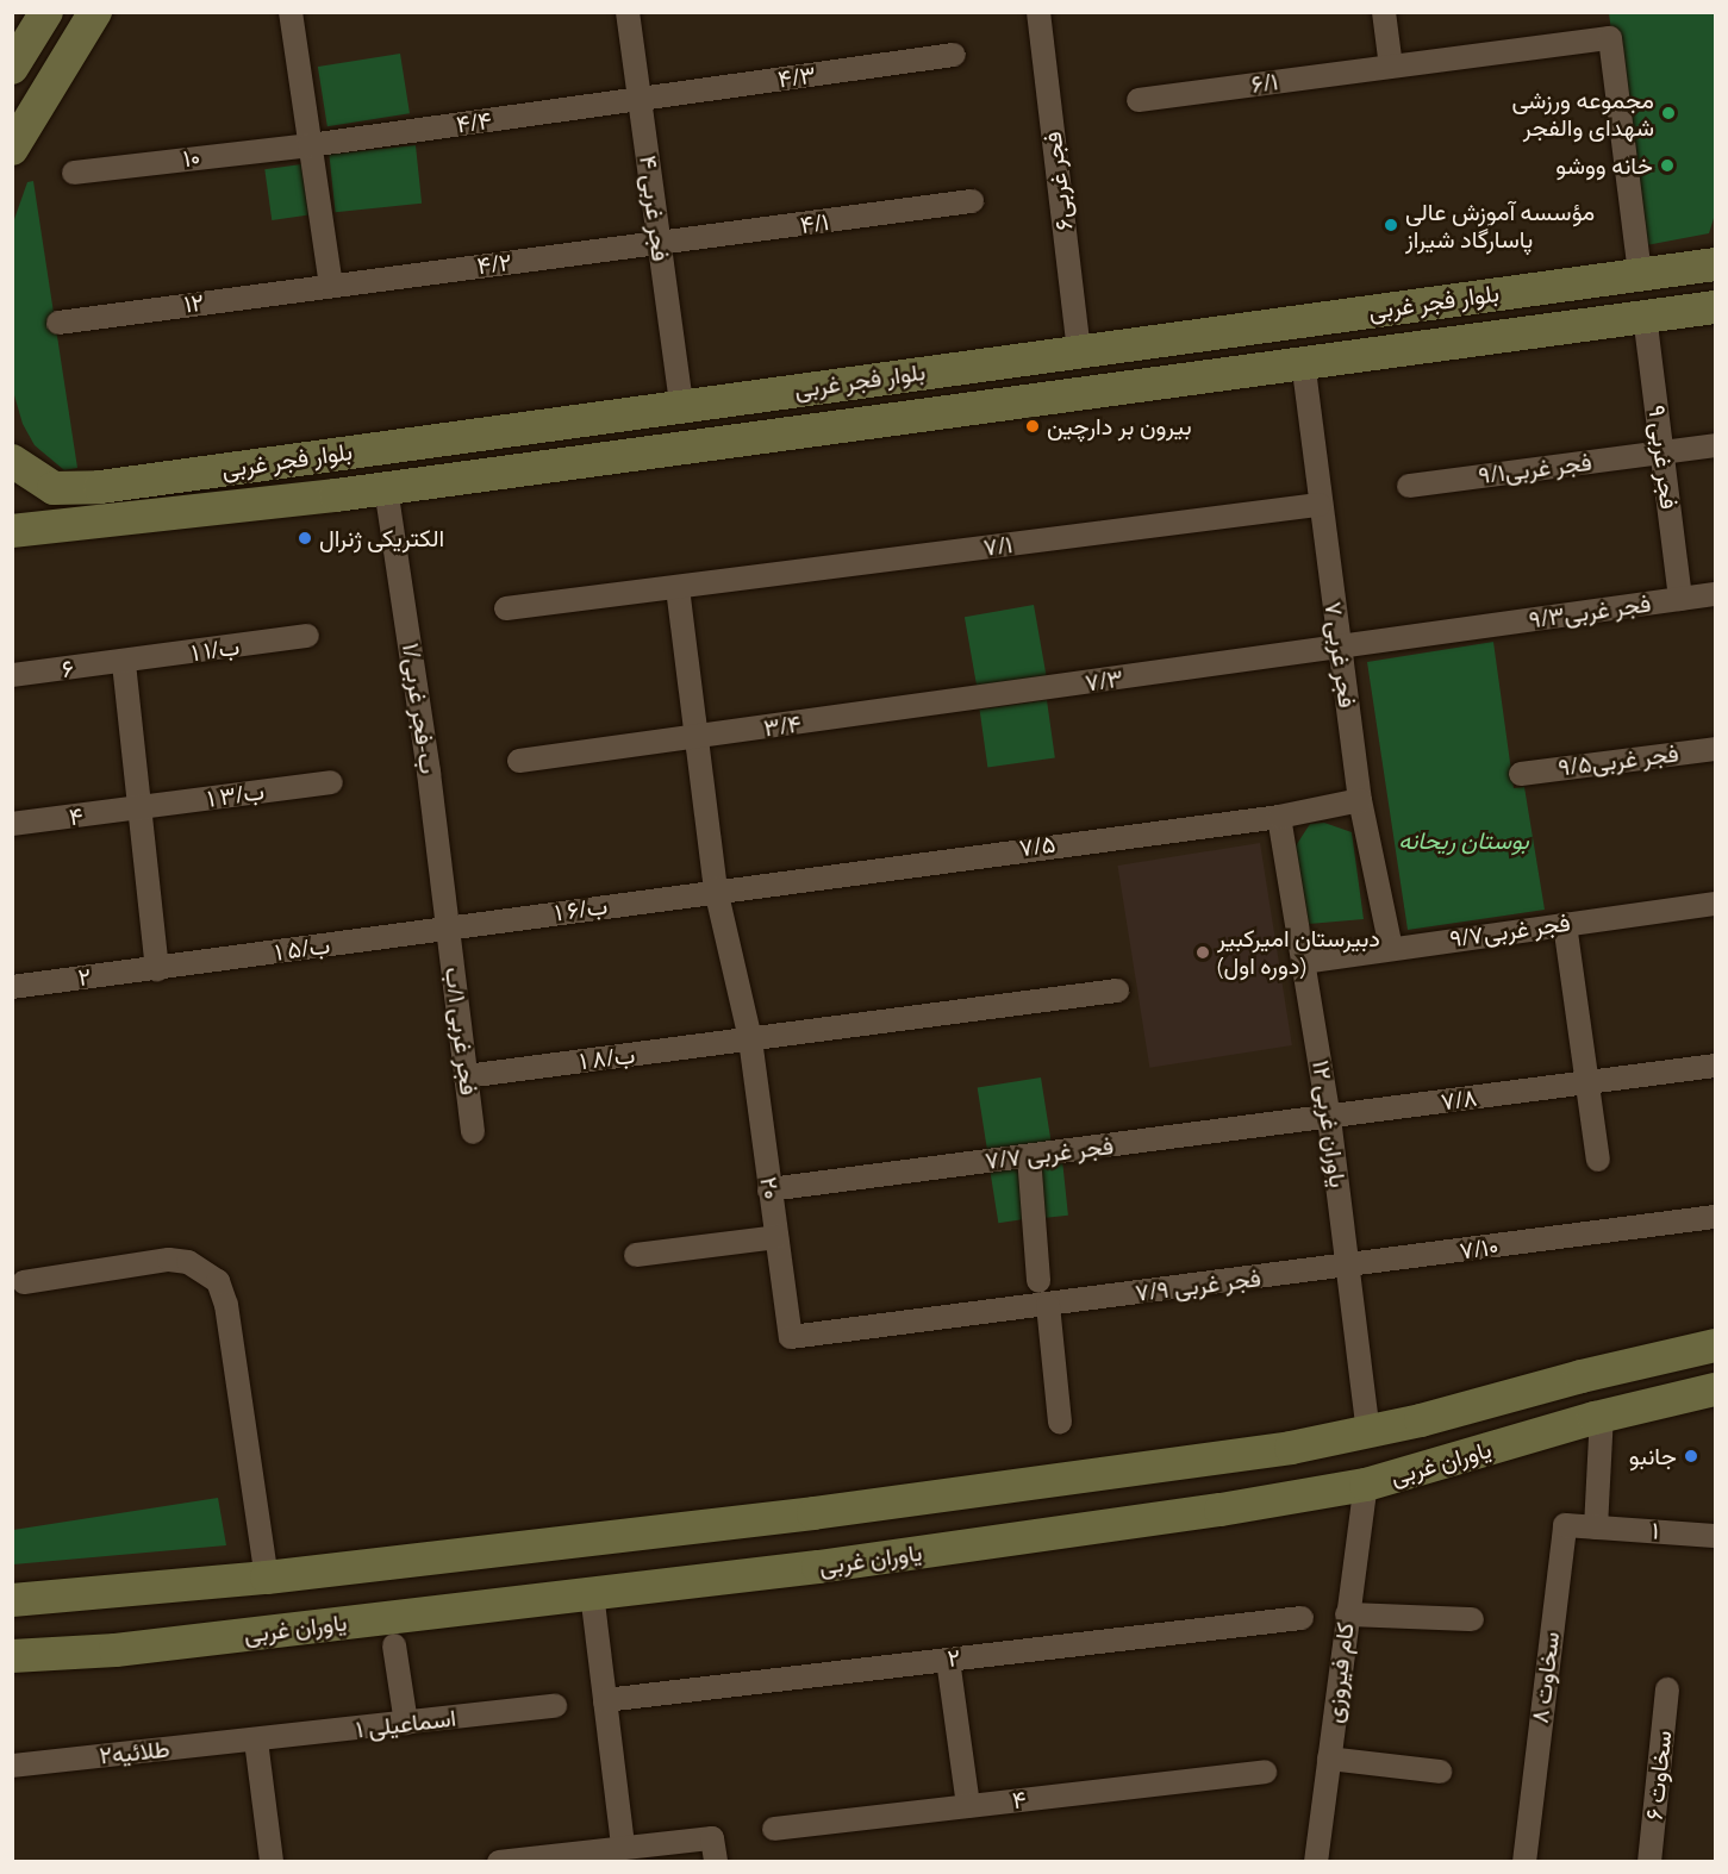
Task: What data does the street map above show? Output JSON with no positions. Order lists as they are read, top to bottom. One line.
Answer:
{"streets":{"main road":["بلوار فجر غربی","یاوران غربی"],"street":["۴/۳","۶/۱","۴/۴","۱۰","فجر غربی۶","۴ فجر غربی","۴/۱","۴/۲","۱۲","۹ فجر غربی","فجر غربی۹/۱","۷/۱","فجر غربی۹/۳","۱ ب/۱","۷ فجر غربی","۶","۷/۳","۱/ب-فجر غربی","۳/۴","فجر غربی۹/۵","۱ ب/۳","۴","۷/۵","۱ ب/۶","فجر غربی۹/۷","۱ ب/۵","۲","فجر غربی ۱/ب","۱ ب/۸","۷/۸","۱۲ یاوران غربی","۷/۷ فجر غربی","۲۰","۷/۱۰","۷/۹ فجر غربی","۱","کام فیروزی","سخاوت ۸","اسماعیلی ۱","طلائیه۲","سخاوت ۶"]},"crossings":[["۴/۳","۴/۴"],["۴/۳","۴ فجر غربی"],["۶/۱","بلوار فجر غربی"],["۴/۴","۱۰"],["۴/۴","۴ فجر غربی"],["فجر غربی۶","بلوار فجر غربی"],["۴ فجر غربی","۴/۱"],["۴ فجر غربی","۴/۲"],["۴ فجر غربی","بلوار فجر غربی"],["۴/۱","۴/۲"],["۴/۲","۱۲"],["بلوار فجر غربی","۹ فجر غربی"],["بلوار فجر غربی","۷ فجر غربی"],["بلوار فجر غربی","۱/ب-فجر غربی"],["۹ فجر غربی","فجر غربی۹/۱"],["۹ فجر غربی","فجر غربی۹/۳"],["۷/۱","۷ فجر غربی"],["۷/۱","۲۰"],["فجر غربی۹/۳","۷ فجر غربی"],["فجر غربی۹/۳","۷/۳"],["۱ ب/۱","۶"],["۷ فجر غربی","۷/۳"],["۷ فجر غربی","۷/۵"],["۷ فجر غربی","فجر غربی۹/۷"],["۷/۳","۳/۴"],["۱/ب-فجر غربی","۱ ب/۶"],["۱/ب-فجر غربی","۱ ب/۵"],["۱/ب-فجر غربی","فجر غربی ۱/ب"],["۳/۴","۲۰"],["۱ ب/۳","۴"],["۷/۵","۱ ب/۶"],["۷/۵","۱۲ یاوران غربی"],["۷/۵","۲۰"],["۱ ب/۶","۱ ب/۵"],["۱ ب/۶","فجر غربی ۱/ب"],["۱ ب/۶","۲۰"],["فجر غربی۹/۷","۱۲ یاوران غربی"],["۱ ب/۵","۲"],["۱ ب/۵","فجر غربی ۱/ب"],["فجر غربی ۱/ب","۱ ب/۸"],["۱ ب/۸","۲۰"],["۷/۸","۱۲ یاوران غربی"],["۷/۸","۷/۷ فجر غربی"],["۱۲ یاوران غربی","۷/۷ فجر غربی"],["۱۲ یاوران غربی","۷/۱۰"],["۱۲ یاوران غربی","۷/۹ فجر غربی"],["۱۲ یاوران غربی","یاوران غربی"],["۷/۷ فجر غربی","۲۰"],["۲۰","۷/۹ فجر غربی"],["۷/۱۰","۷/۹ فجر غربی"],["یاوران غربی","کام فیروزی"],["۱","سخاوت ۸"],["اسماعیلی ۱","طلائیه۲"]],"parks":["بوستان ریحانه"],"places":["مجموعه ورزشی شهدای والفجر","خانه ووشو","مؤسسه آموزش عالی پاسارگاد شیراز","بیرون بر دارچین","الکتریکی ژنرال","دبیرستان امیرکبیر (دوره اول)","جانبو"]}
